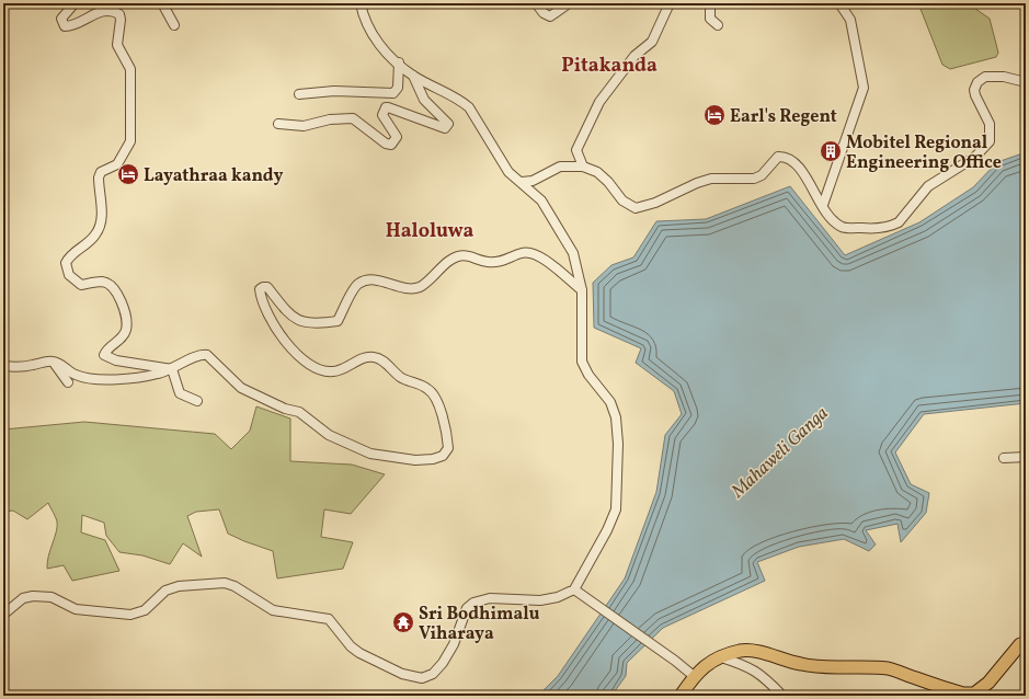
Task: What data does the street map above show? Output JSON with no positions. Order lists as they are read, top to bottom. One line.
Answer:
{"districts":["Pitakanda","Haloluwa"],"water":["Mahaweli Ganga"],"places":{"hotel":["Earl's Regent","Layathraa kandy"],"building":["Mobitel Regional Engineering Office"],"temple":["Sri Bodhimalu Viharaya"]}}
